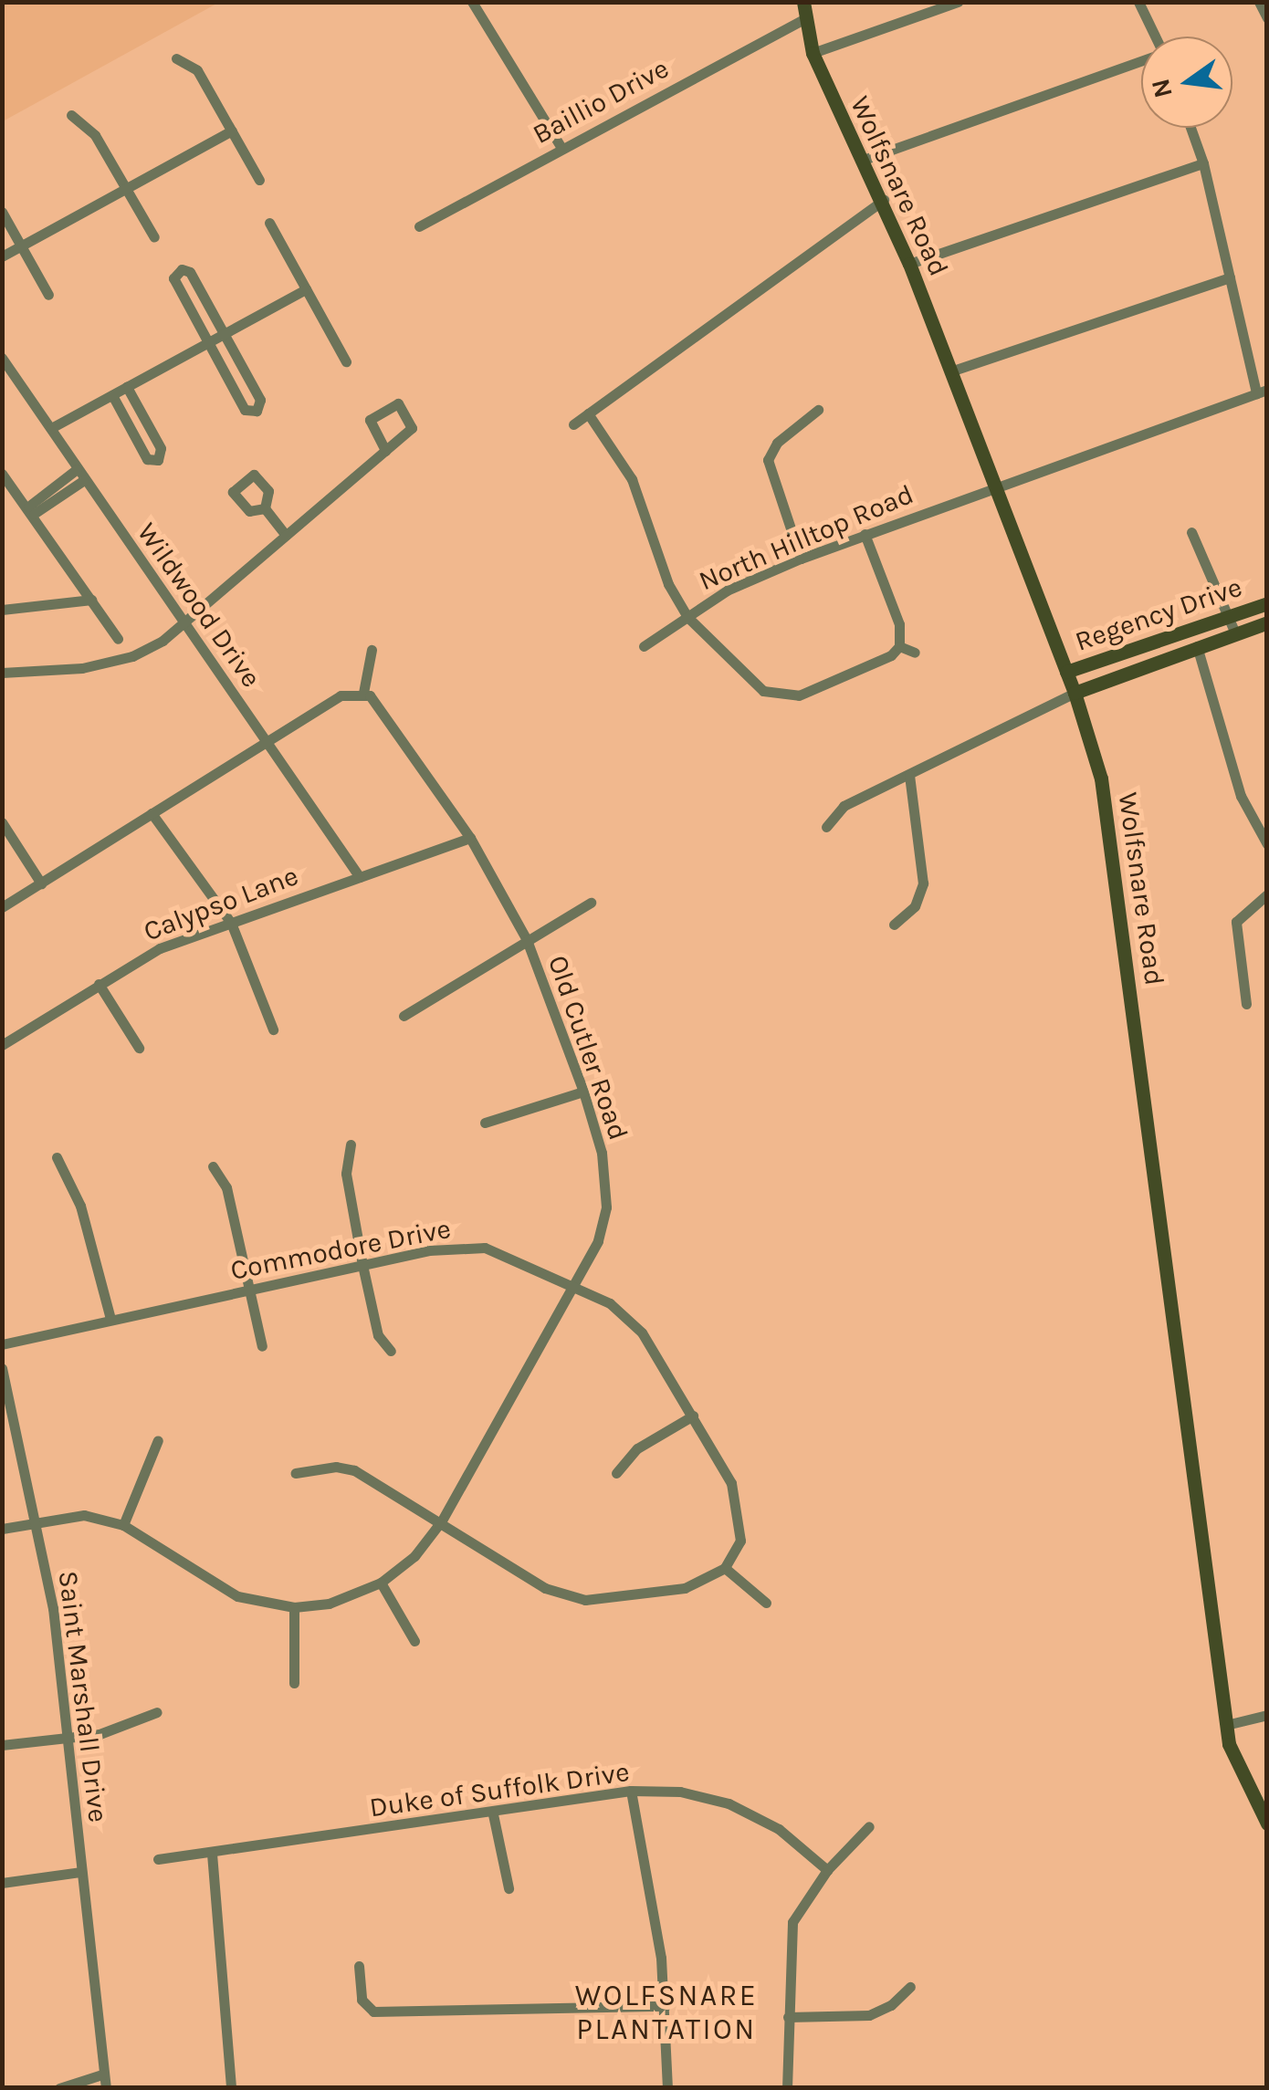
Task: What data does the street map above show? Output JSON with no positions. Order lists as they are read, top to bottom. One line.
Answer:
{"streets":{"street":["Baillio Drive","Wolfsnare Road","North Hilltop Road","Wildwood Drive","Regency Drive","Calypso Lane","Old Cutler Road","Commodore Drive","Saint Marshall Drive","Duke of Suffolk Drive"]},"crossings":[["Baillio Drive","Wolfsnare Road"],["Wolfsnare Road","North Hilltop Road"],["Wolfsnare Road","Regency Drive"],["Wildwood Drive","Calypso Lane"],["Calypso Lane","Old Cutler Road"],["Old Cutler Road","Commodore Drive"],["Old Cutler Road","Saint Marshall Drive"]],"districts":["WOLFSNARE PLANTATION"],"north":"left"}
